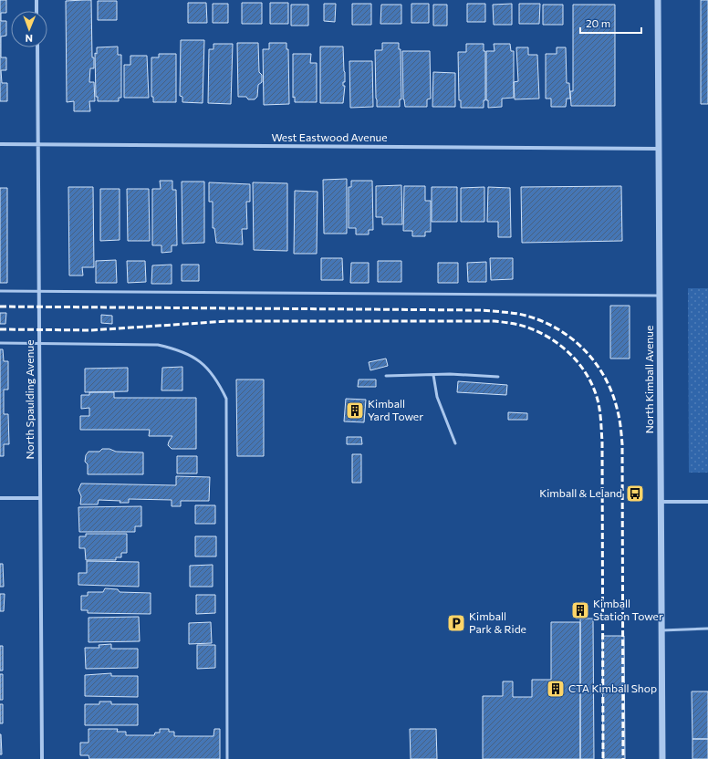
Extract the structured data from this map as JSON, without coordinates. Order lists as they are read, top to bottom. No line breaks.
{"streets":{"street":["West Eastwood Avenue","North Kimball Avenue","North Spaulding Avenue"]},"crossings":[["West Eastwood Avenue","North Kimball Avenue"],["West Eastwood Avenue","North Spaulding Avenue"]],"places":{"building":["Kimball Yard Tower","Kimball Station Tower","CTA Kimball Shop"],"bus stop":["Kimball & Leland"],"parking":["Kimball Park & Ride"]},"scale_bar":"20 m","north":"bottom"}
